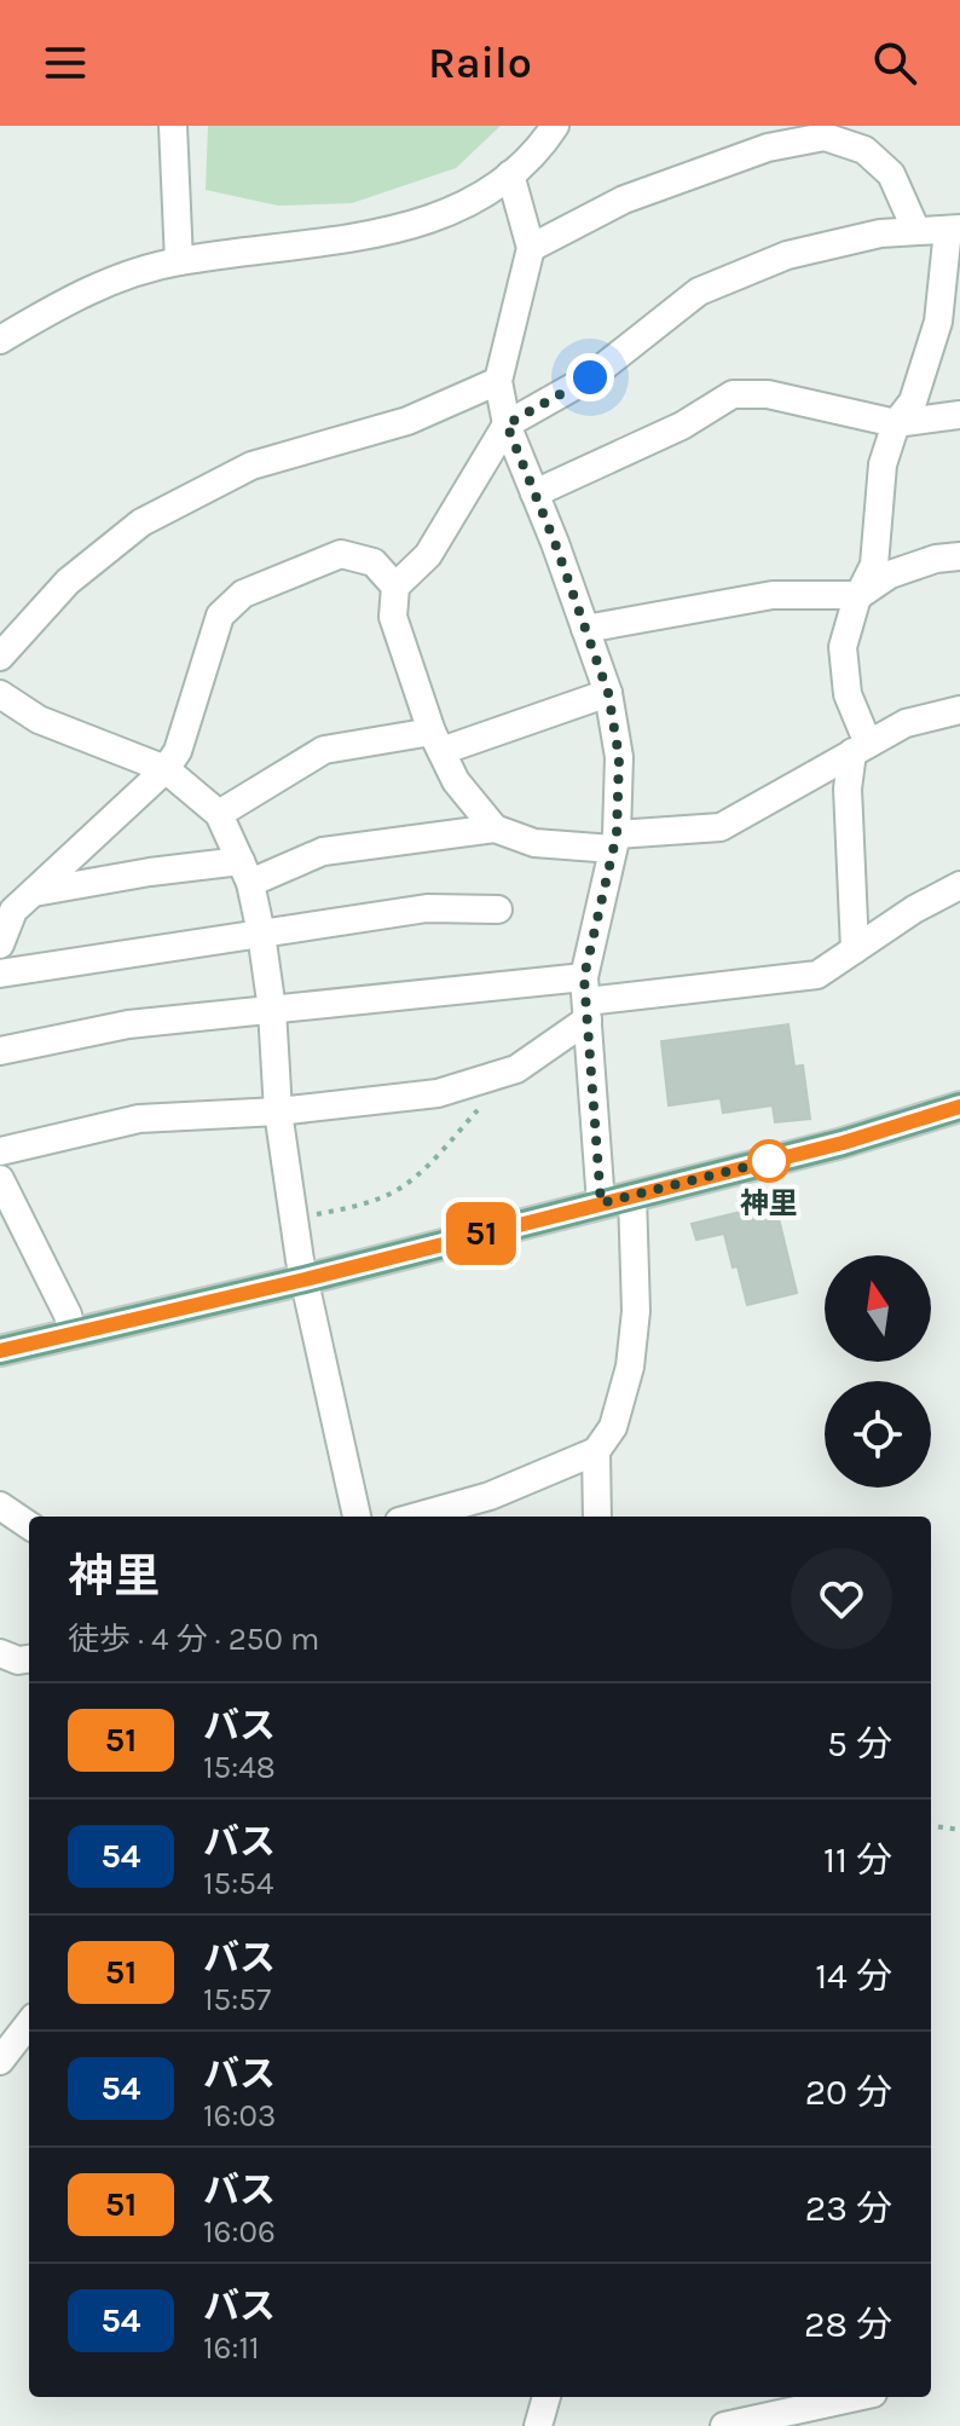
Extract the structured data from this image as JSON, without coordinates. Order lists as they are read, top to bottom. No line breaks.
{"places":["神里"],"lines":["bus line 51"],"north":"top","page":{"header":"Railo","on_map":"51","heading":["神里","徒歩 · 4 分 · 250 m"],"list":[{"mark":"51","name":"バス","note":"15:48","value":"5 分"},{"mark":"54","name":"バス","note":"15:54","value":"11 分"},{"mark":"51","name":"バス","note":"15:57","value":"14 分"},{"mark":"54","name":"バス","note":"16:03","value":"20 分"},{"mark":"51","name":"バス","note":"16:06","value":"23 分"},{"mark":"54","name":"バス","note":"16:11","value":"28 分"}]}}
